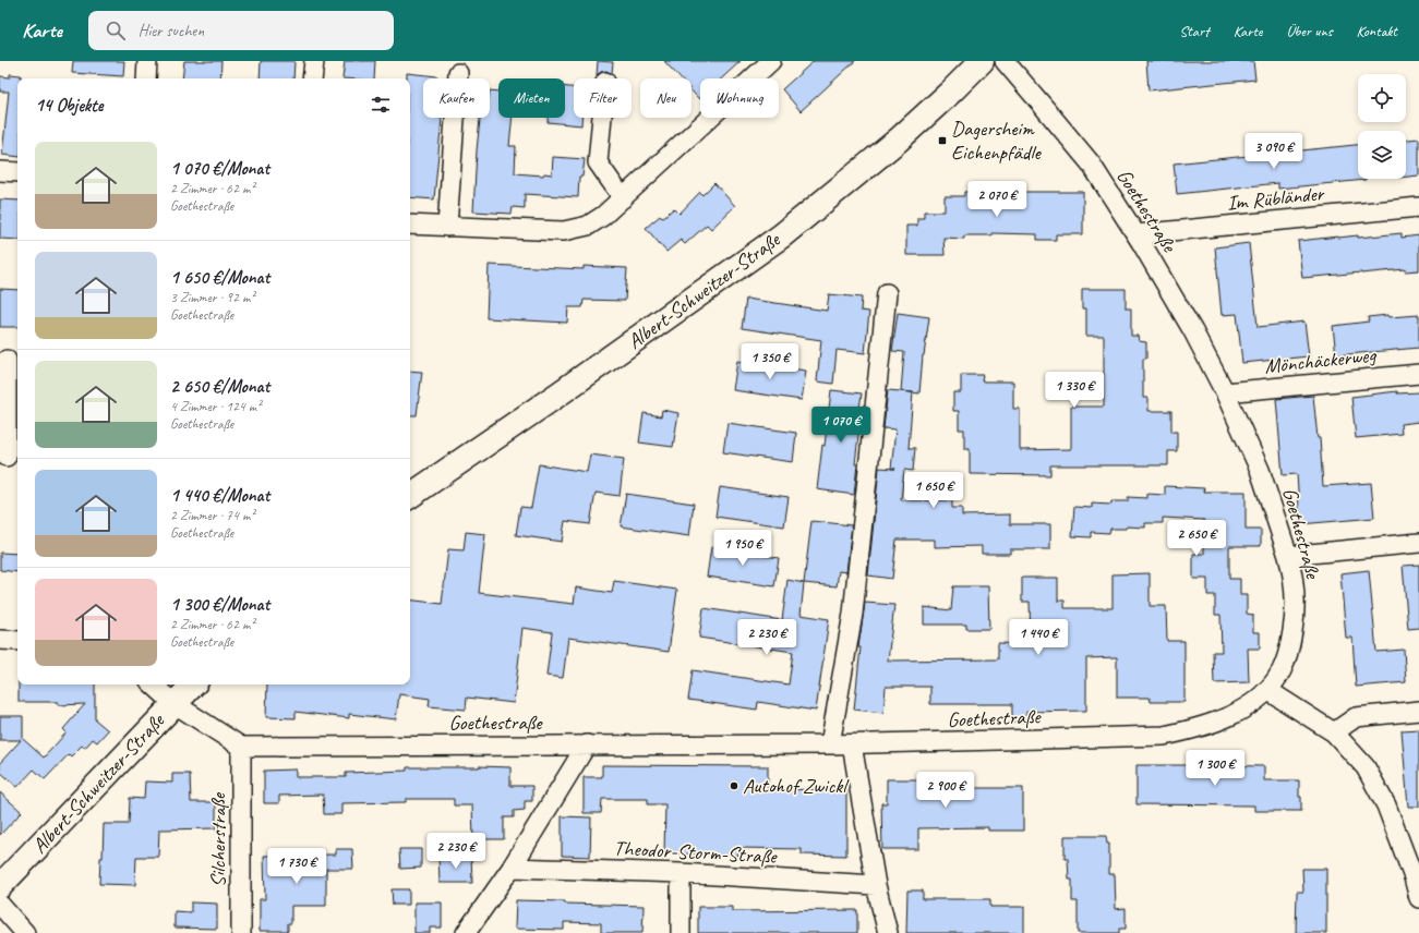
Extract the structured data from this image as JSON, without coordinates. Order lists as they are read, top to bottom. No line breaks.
{"streets":{"street":["Im Rübländer","Goethestraße","Albert-Schweitzer-Straße","Mönchäckerweg","Silcherstraße","Theodor-Storm-Straße"]},"crossings":[["Im Rübländer","Goethestraße"],["Goethestraße","Mönchäckerweg"],["Goethestraße","Silcherstraße"]],"places":{"transit":["Dagersheim Eichenpfädle"],"other":["Autohof Zwickl"]},"page":{"header":"Karte","search":"Hier suchen","nav":["Start","Karte","Über uns","Kontakt"],"chip":["Kaufen","Mieten","Filter","Neu","Wohnung"],"heading":"14 Objekte","list":[{"name":"1 070 €/Monat","note":"2 Zimmer · 62 m² · Goethestraße"},{"name":"1 650 €/Monat","note":"3 Zimmer · 92 m² · Goethestraße"},{"name":"2 650 €/Monat","note":"4 Zimmer · 124 m² · Goethestraße"},{"name":"1 440 €/Monat","note":"2 Zimmer · 74 m² · Goethestraße"},{"name":"1 300 €/Monat","note":"2 Zimmer · 62 m² · Goethestraße"}],"price":["3 090 €","2 070 €","1 350 €","1 330 €","1 070 €","1 650 €","2 650 €","1 950 €","2 230 €","1 440 €","1 300 €","2 900 €","2 230 €","1 730 €"]}}
